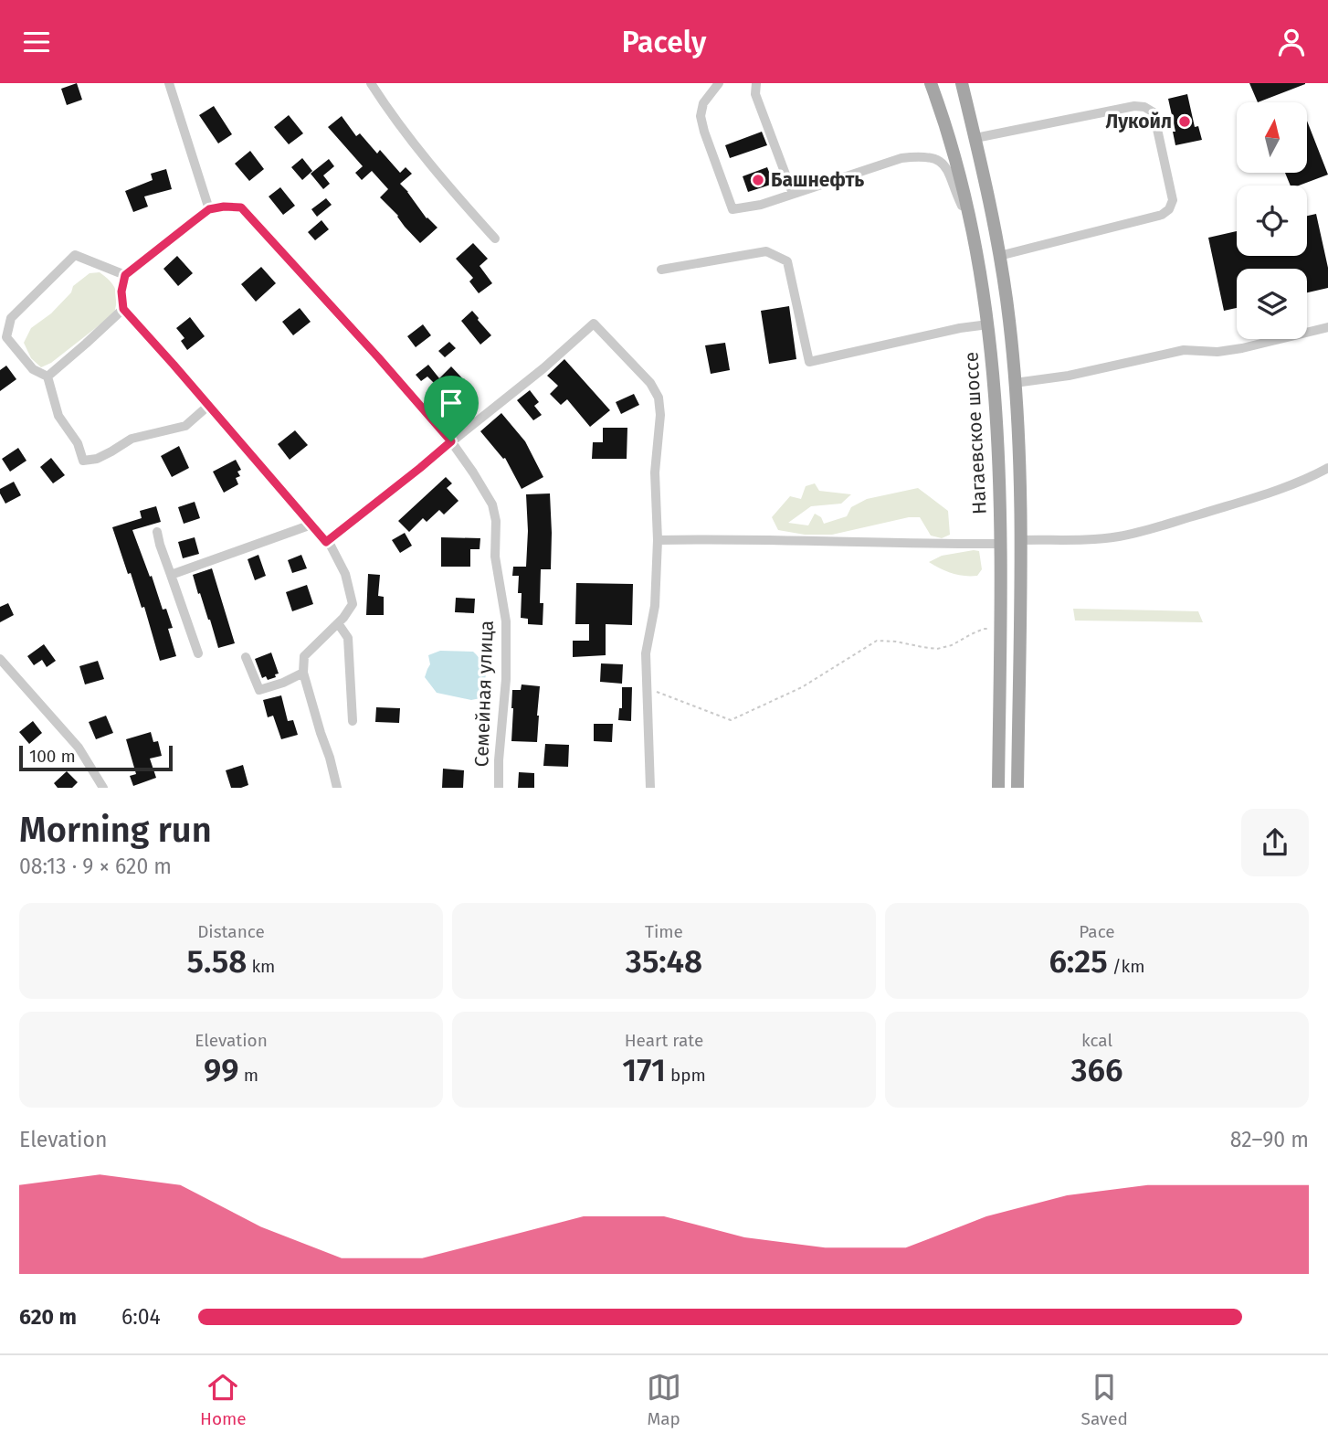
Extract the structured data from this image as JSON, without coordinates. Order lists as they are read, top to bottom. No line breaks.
{"streets":{"main road":["Нагаевское шоссе"],"street":["Семейная улица"]},"places":["Лукойл","Башнефть"],"scale_bar":"100 m","north":"top","page":{"header":"Pacely","scale":"100 m","heading":["Morning run","08:13 · 9 × 620 m"],"stats":[["Distance","5.58 km"],["Time","35:48"],["Pace","6:25 /km"],["Elevation","99 m"],["Heart rate","171 bpm"],["kcal","366"]],"chart":["Elevation","82–90 m"],"list":[{"name":"620 m","note":"6:04"}],"tabs":["Home","Map","Saved"]}}
